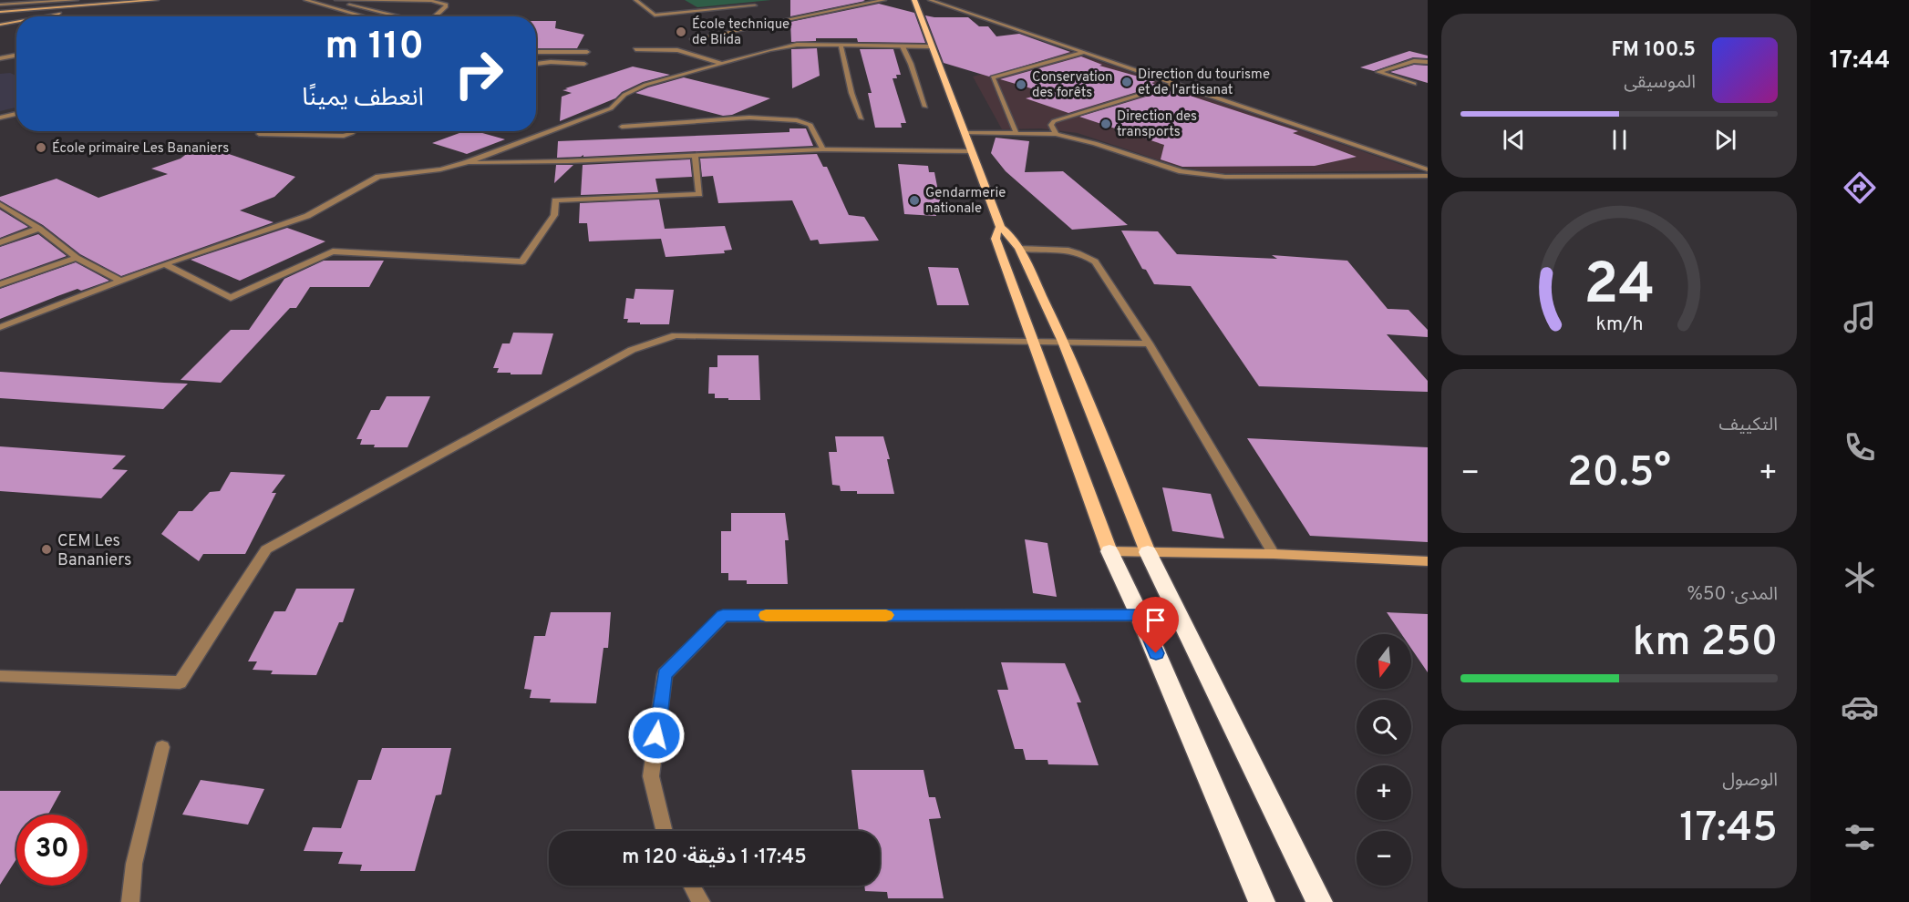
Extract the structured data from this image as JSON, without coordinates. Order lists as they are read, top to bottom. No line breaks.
{"places":["École technique de Blida","Direction du tourisme et de l'artisanat","Conservation des forêts","Direction des transports","École primaire Les Bananiers","Gendarmerie nationale","CEM Les Bananiers"],"north":"bottom","page":{"tabs":"17:44","turn":["110 m","انعطف يمينًا"],"song":["100.5 FM","الموسيقى"],"tile":["التكييف",["المدى · 50%","250 km"],["الوصول","17:45"]],"heat":["−","20.5°","+"],"map_buttons":["+","−"],"limit":"30","trip":"17:45 · 1 دقيقة · 120 m","gauge":["24","km/h"]}}
